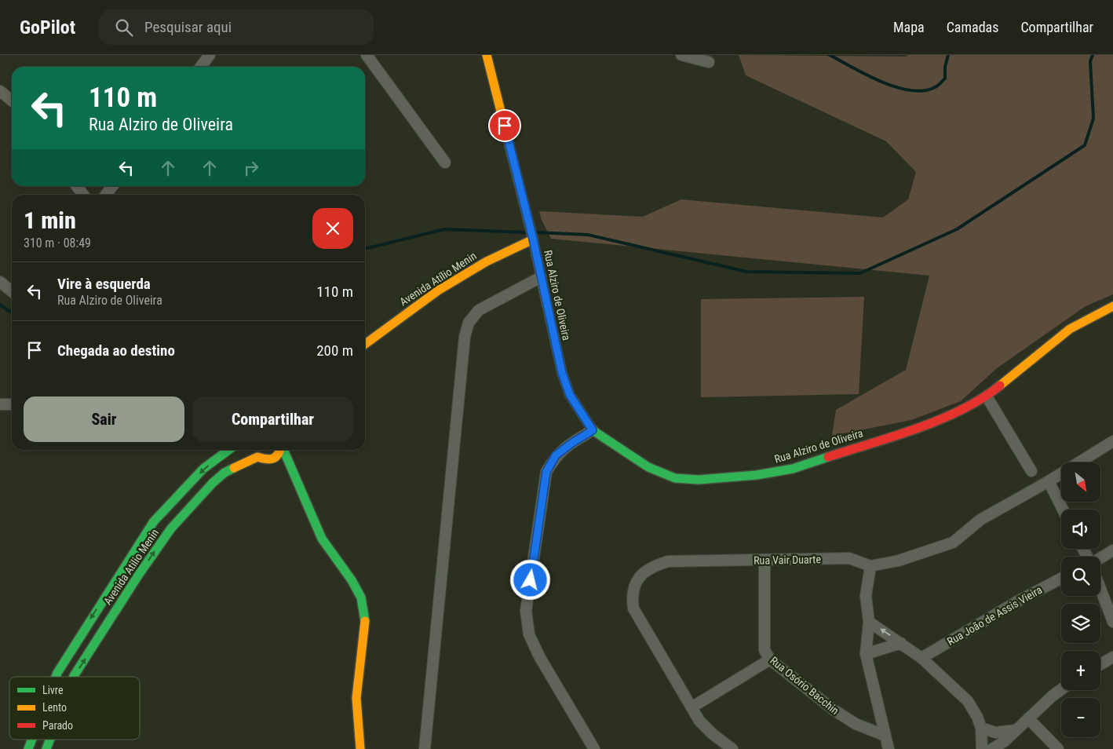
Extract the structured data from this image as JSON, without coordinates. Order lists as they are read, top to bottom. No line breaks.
{"streets":{"street":["Avenida Atílio Menin","Rua Alziro de Oliveira","Rua Vair Duarte","Avenida Atilio Menin","Rua João de Assis Vieira","Rua Osório Bacchin"]},"crossings":[["Avenida Atílio Menin","Rua Alziro de Oliveira"],["Rua Vair Duarte","Rua Osório Bacchin"]],"legend":["Livre","Lento","Parado"],"north":"bottom right","page":{"header":"GoPilot","search":"Pesquisar aqui","nav":["Mapa","Camadas","Compartilhar"],"turn":["110 m","Rua Alziro de Oliveira"],"heading":["1 min","310 m · 08:49"],"list":[{"name":"Vire à esquerda","note":"Rua Alziro de Oliveira","value":"110 m"},{"name":"Chegada ao destino","value":"200 m"}],"buttons":["Sair","Compartilhar"],"map_buttons":["+","−"]}}
